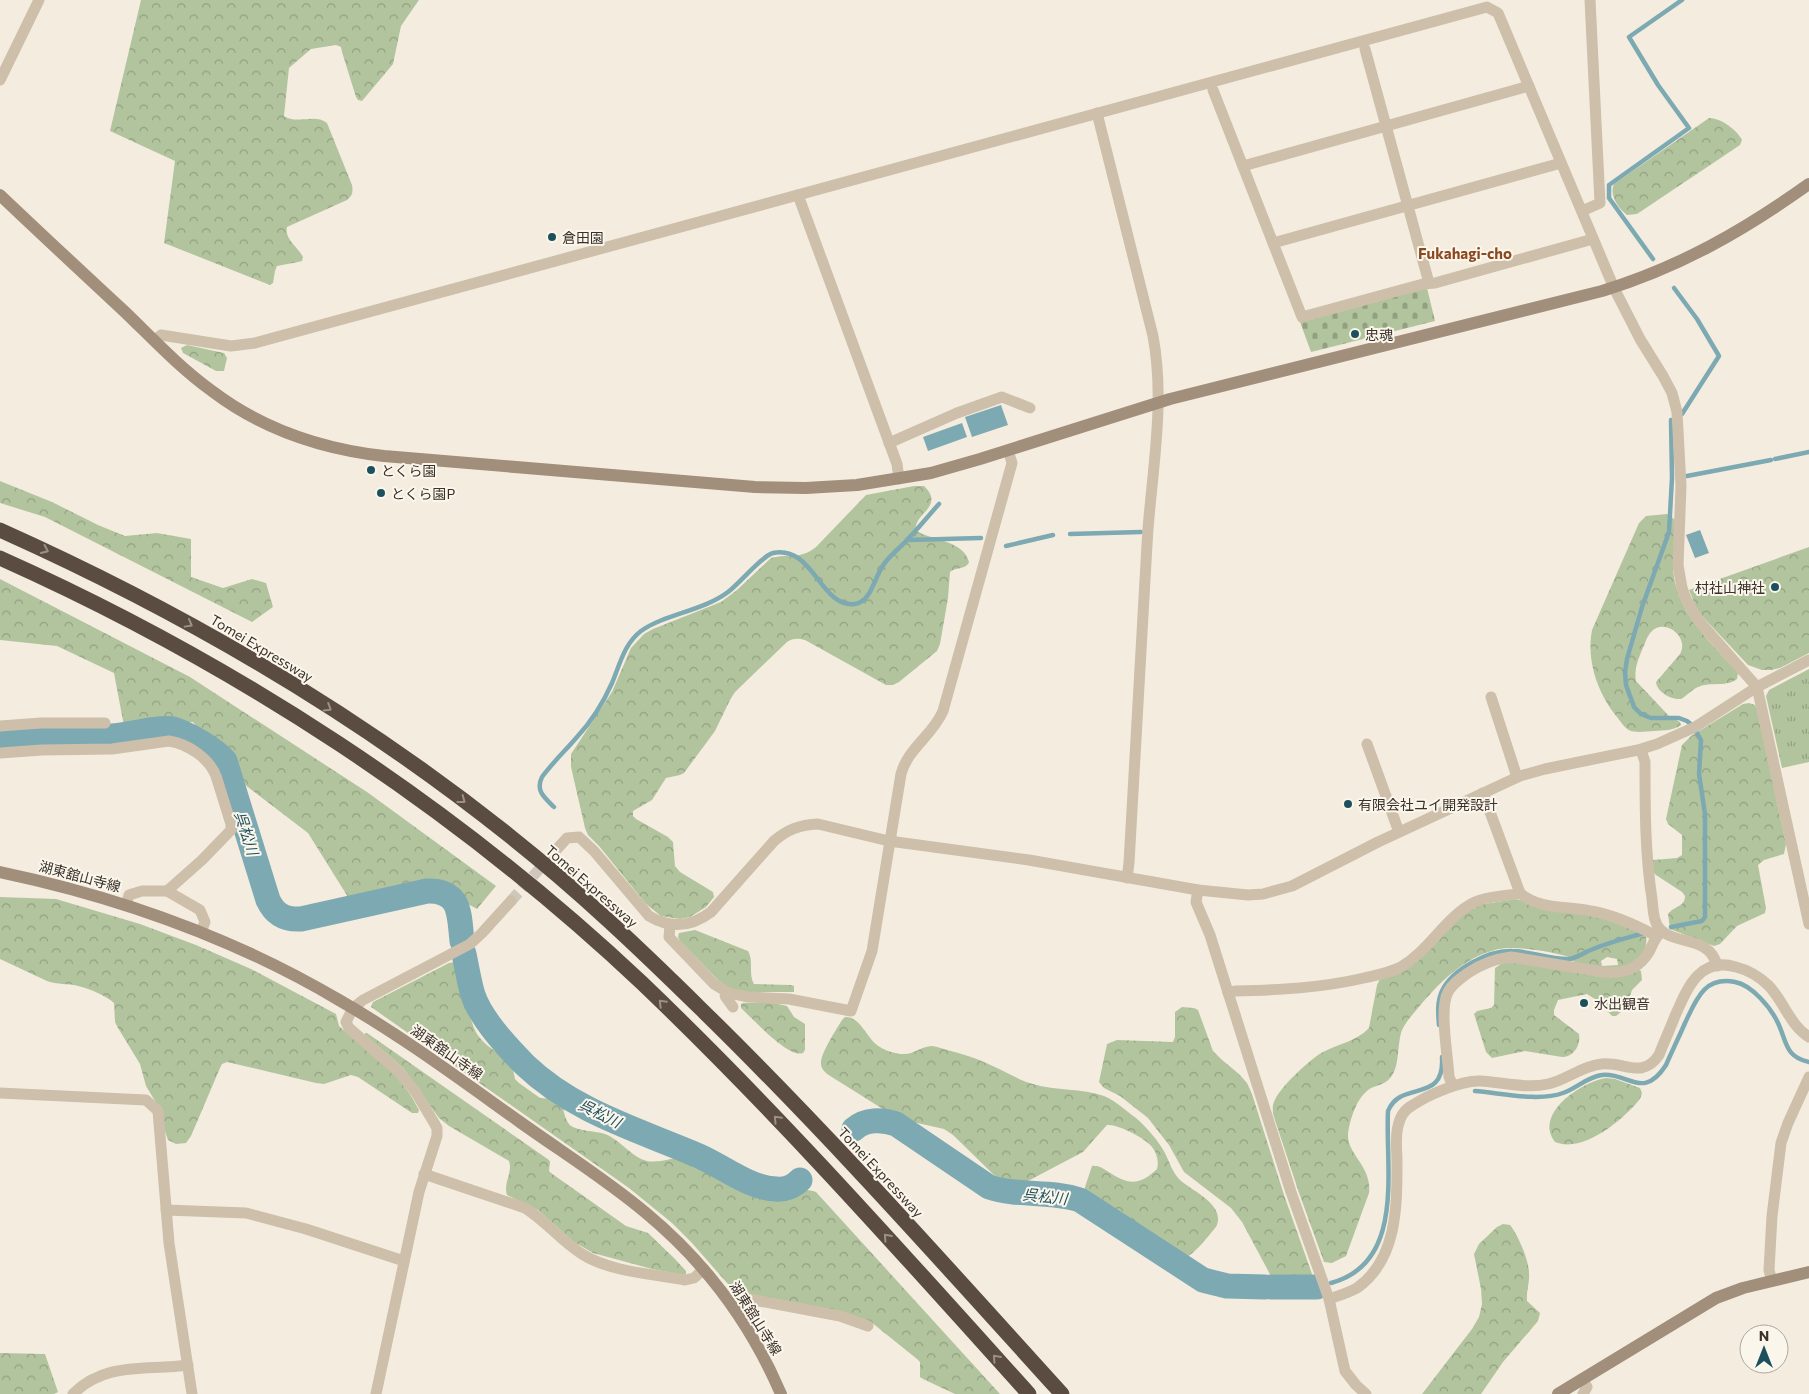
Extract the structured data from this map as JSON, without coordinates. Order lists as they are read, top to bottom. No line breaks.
{"streets":{"highway":["Tomei Expressway"],"street":["湖東舘山寺線"]},"districts":["Fukahagi-cho"],"water":["呉松川"],"places":["倉田園","忠魂","とくら園","とくら園P","村社山神社","有限会社ユイ開発設計","水出観音"],"north":"top"}
